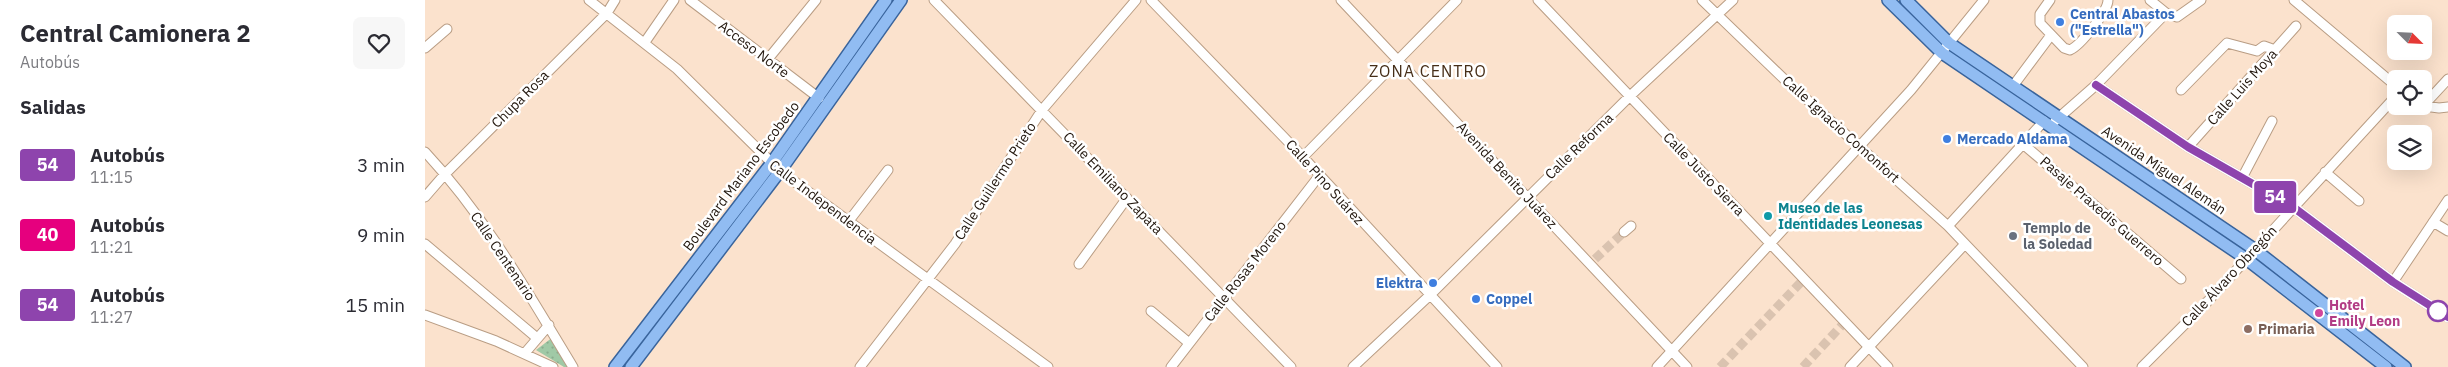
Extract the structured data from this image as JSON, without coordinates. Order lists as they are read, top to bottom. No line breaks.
{"streets":{"main road":["Avenida Miguel Alemán","Boulevard Mariano Escobedo"],"street":["Acceso Norte","Calle Luis Moya","Chupa Rosa","Calle Ignacio Comonfort","Calle Reforma","Calle Justo Sierra","Avenida Benito Juárez","Calle Guillermo Prieto","Calle Pino Suárez","Calle Emiliano Zapata","Calle Independencia","Pasaje Praxedis Guerrero","Calle Centenario","Calle Rosas Moreno","Calle Álvaro Obregón"]},"crossings":[["Acceso Norte","Boulevard Mariano Escobedo"],["Chupa Rosa","Calle Independencia"],["Chupa Rosa","Calle Centenario"],["Calle Ignacio Comonfort","Calle Reforma"],["Calle Reforma","Calle Justo Sierra"],["Calle Reforma","Avenida Benito Juárez"],["Calle Reforma","Calle Pino Suárez"],["Avenida Miguel Alemán","Calle Álvaro Obregón"],["Boulevard Mariano Escobedo","Calle Independencia"],["Calle Guillermo Prieto","Calle Emiliano Zapata"],["Calle Guillermo Prieto","Calle Independencia"],["Calle Pino Suárez","Calle Rosas Moreno"],["Calle Emiliano Zapata","Calle Rosas Moreno"]],"districts":["ZONA CENTRO"],"places":["Central Abastos (\"Estrella\")","Mercado Aldama","Museo de las Identidades Leonesas","Templo de la Soledad","Elektra","Coppel","Hotel Emily Leon","Primaria"],"lines":["bus line 54"],"north":"bottom right","page":{"heading":[["Central Camionera 2","Autobús"],"Salidas"],"on_map":"54","list":[{"mark":"54","name":"Autobús","note":"11:15","value":"3 min"},{"mark":"40","name":"Autobús","note":"11:21","value":"9 min"},{"mark":"54","name":"Autobús","note":"11:27","value":"15 min"}]}}
